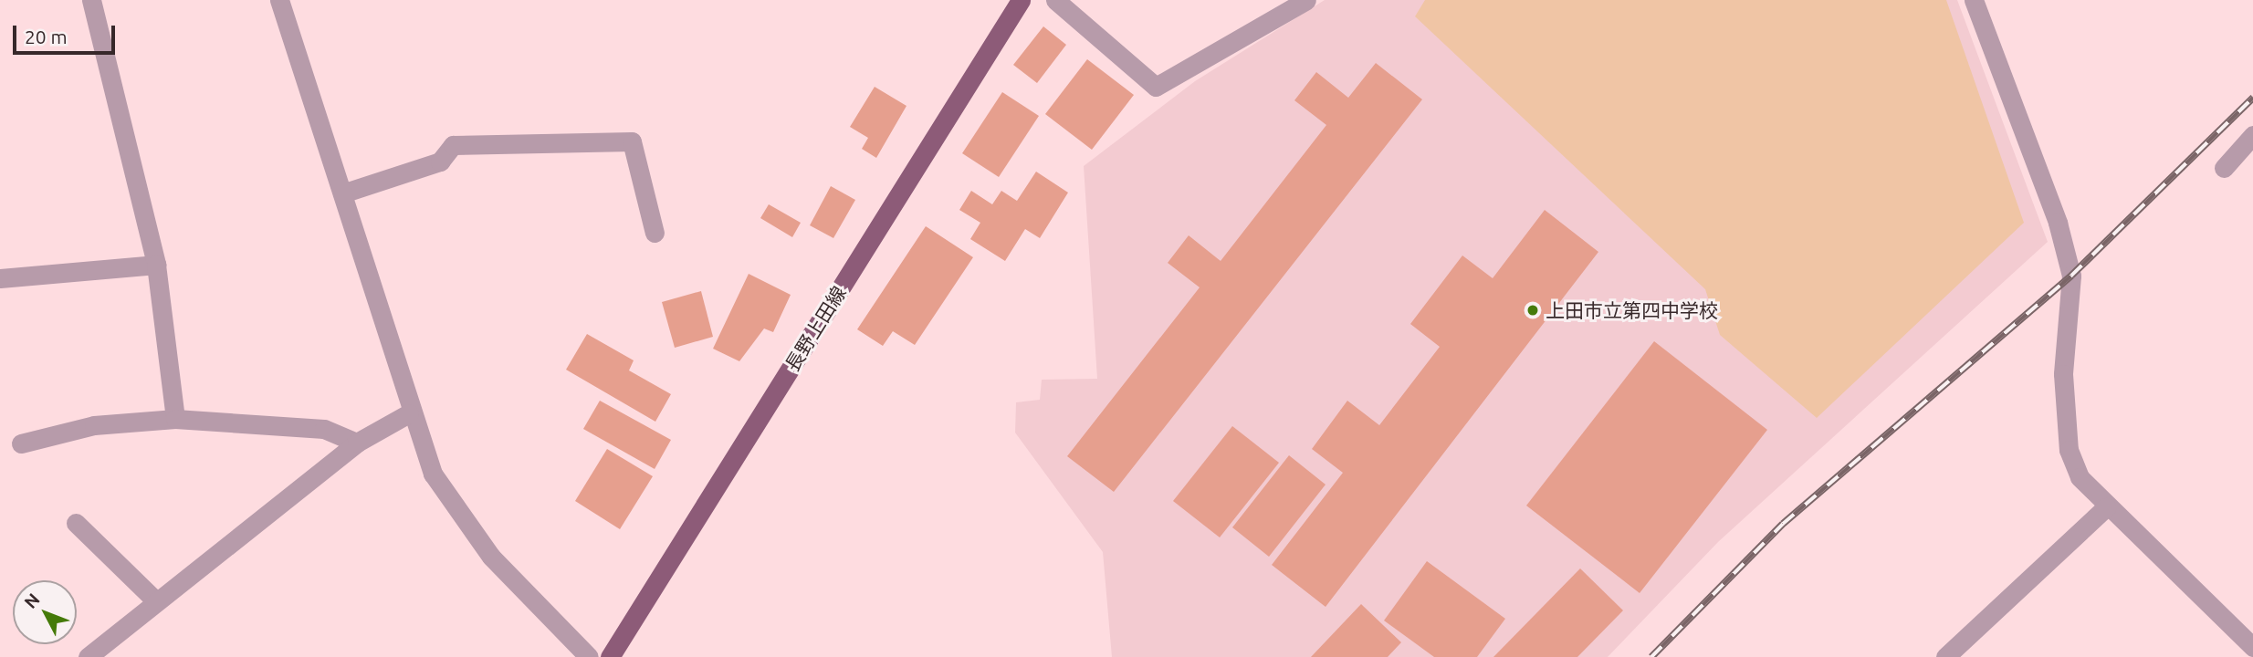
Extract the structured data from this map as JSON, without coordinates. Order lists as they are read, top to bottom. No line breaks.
{"streets":{"main road":["長野上田線"]},"places":["上田市立第四中学校"],"scale_bar":"20 m","north":"top left"}
